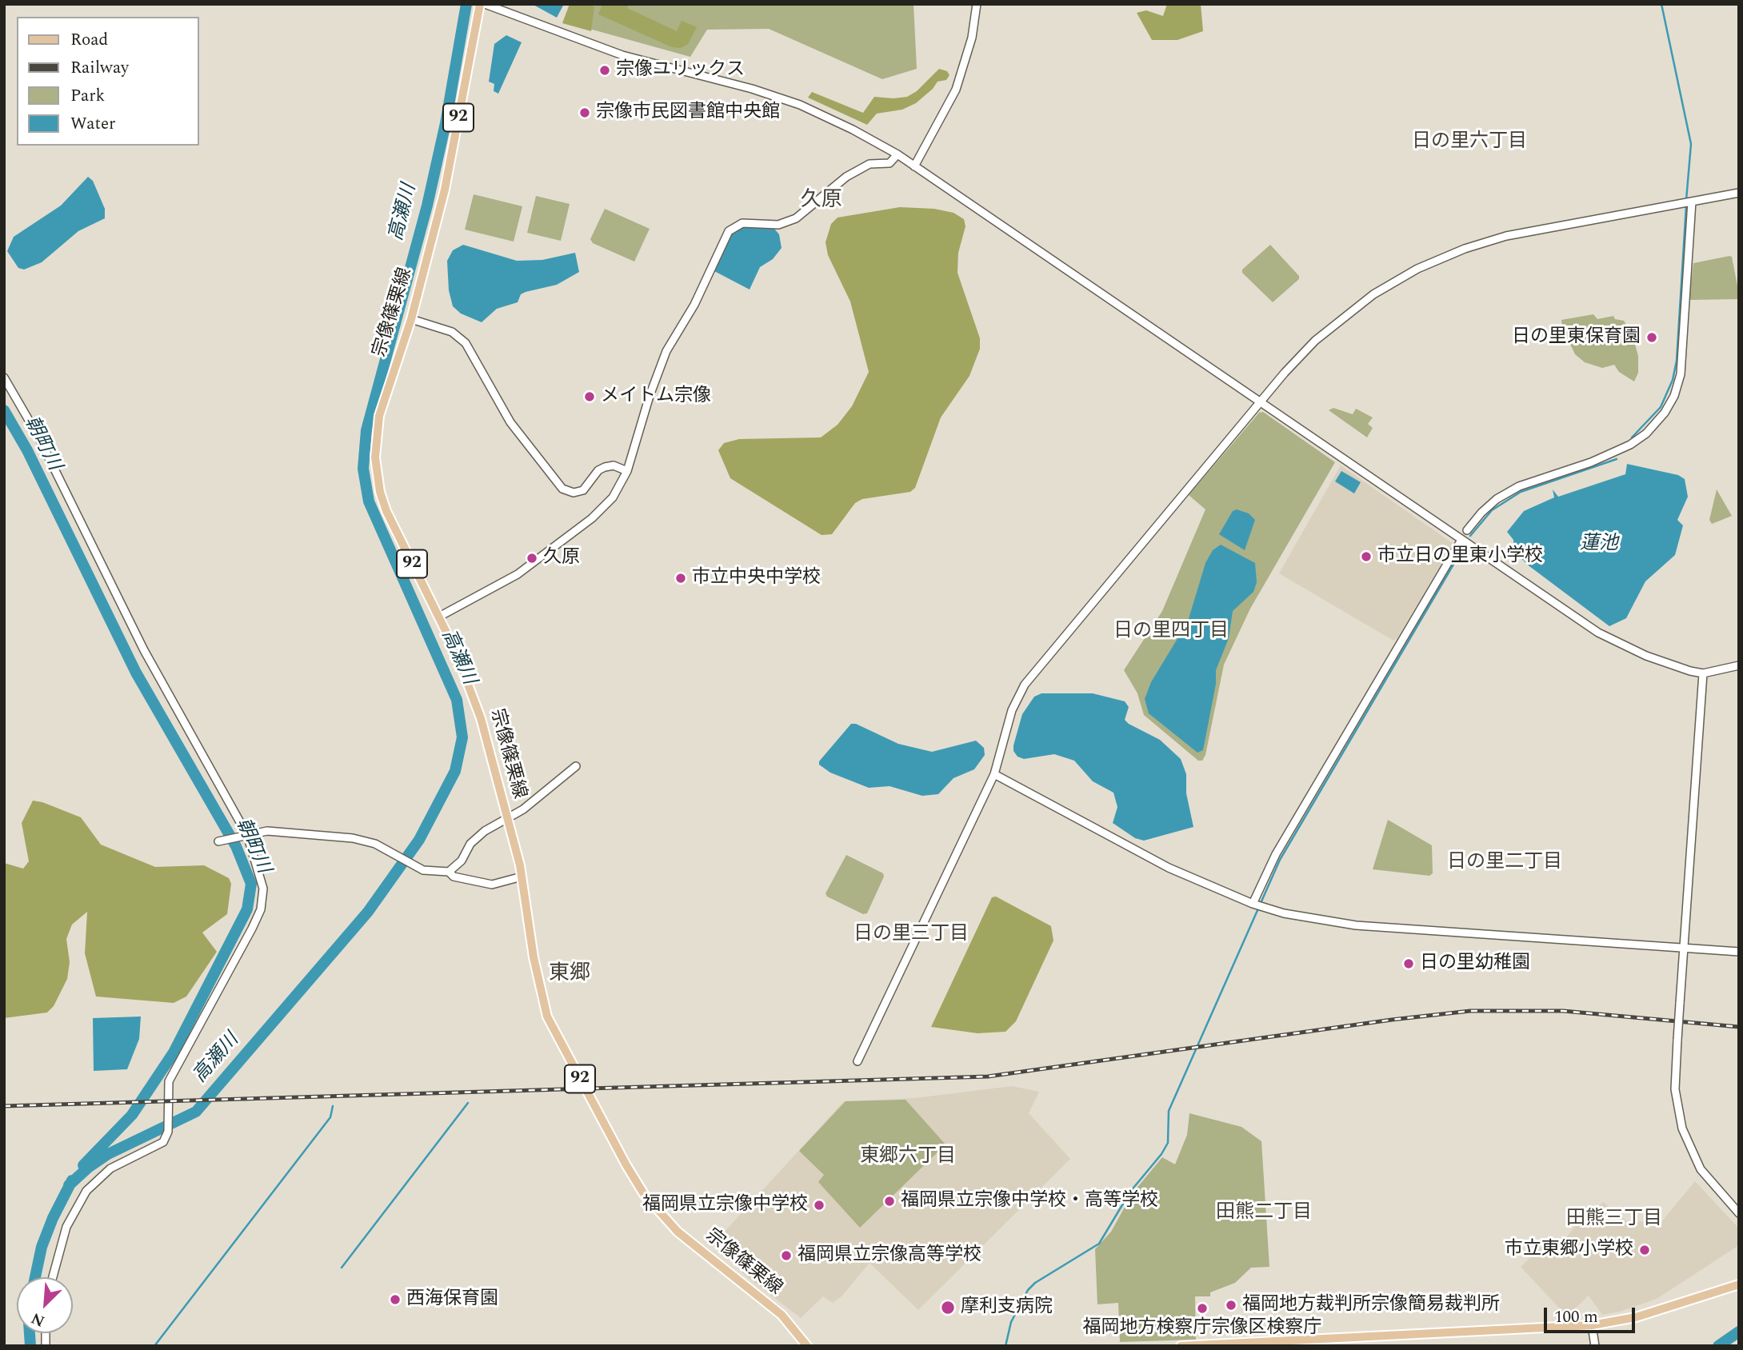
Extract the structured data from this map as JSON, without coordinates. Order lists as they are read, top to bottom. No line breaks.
{"streets":{"main road":["92","宗像篠栗線"]},"districts":["日の里六丁目","久原","日の里四丁目","日の里二丁目","日の里三丁目","東郷","東郷六丁目","田熊二丁目","田熊三丁目"],"water":["高瀬川","朝町川","蓮池"],"places":["宗像ユリックス","宗像市民図書館中央館","日の里東保育園","メイトム宗像","市立日の里東小学校","久原","市立中央中学校","日の里幼稚園","福岡県立宗像中学校・高等学校","福岡県立宗像中学校","市立東郷小学校","福岡県立宗像高等学校","西海保育園","福岡地方裁判所宗像簡易裁判所","摩利支病院","福岡地方検察庁宗像区検察庁"],"legend":["Road","Railway","Park","Water"],"scale_bar":"100 m","north":"bottom left"}
